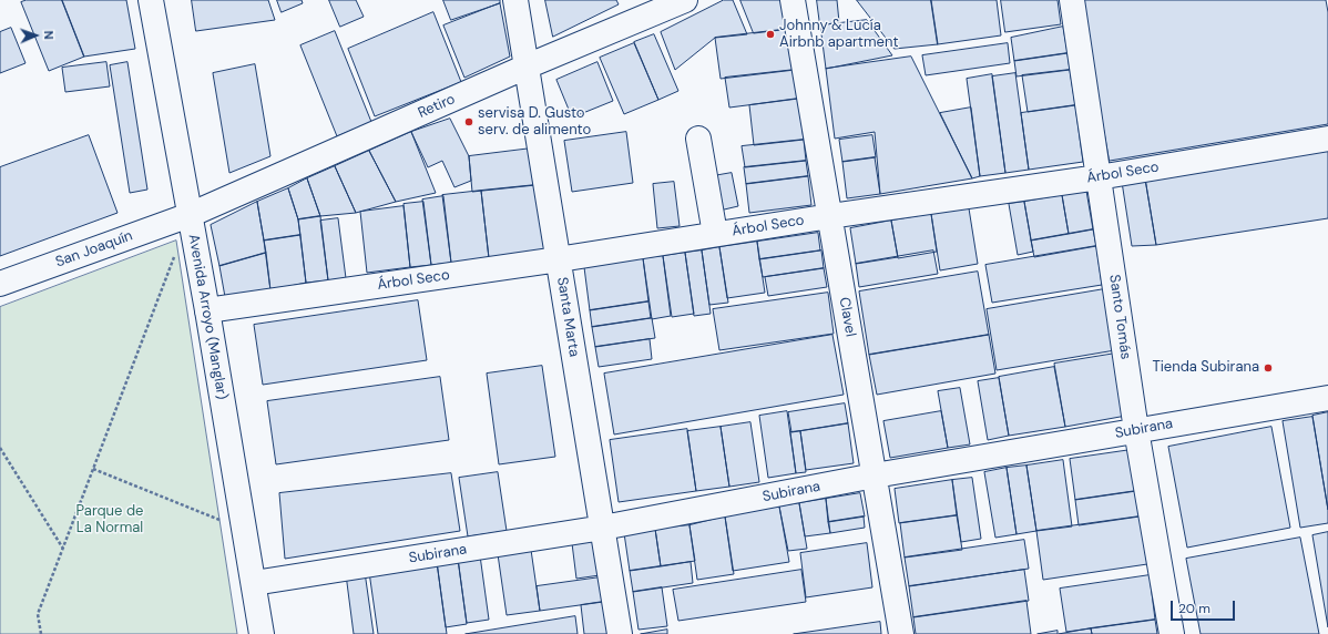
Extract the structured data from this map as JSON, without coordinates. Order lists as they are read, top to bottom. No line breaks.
{"streets":{"street":["Retiro","Árbol Seco","San Joaquín","Avenida Arroyo (Manglar)","Santa Marta","Clavel","Santo Tomás","Subirana"]},"crossings":[["Retiro","San Joaquín"],["Retiro","Avenida Arroyo (Manglar)"],["Retiro","Santa Marta"],["Árbol Seco","Avenida Arroyo (Manglar)"],["Árbol Seco","Santa Marta"],["Árbol Seco","Clavel"],["Árbol Seco","Santo Tomás"],["San Joaquín","Avenida Arroyo (Manglar)"],["Avenida Arroyo (Manglar)","Subirana"],["Santa Marta","Subirana"],["Clavel","Subirana"],["Santo Tomás","Subirana"]],"parks":["Parque de La Normal"],"places":["Johnny & Lucía Airbnb apartment","servisa D. Gusto serv. de alimento","Tienda Subirana"],"scale_bar":"20 m","north":"right"}
